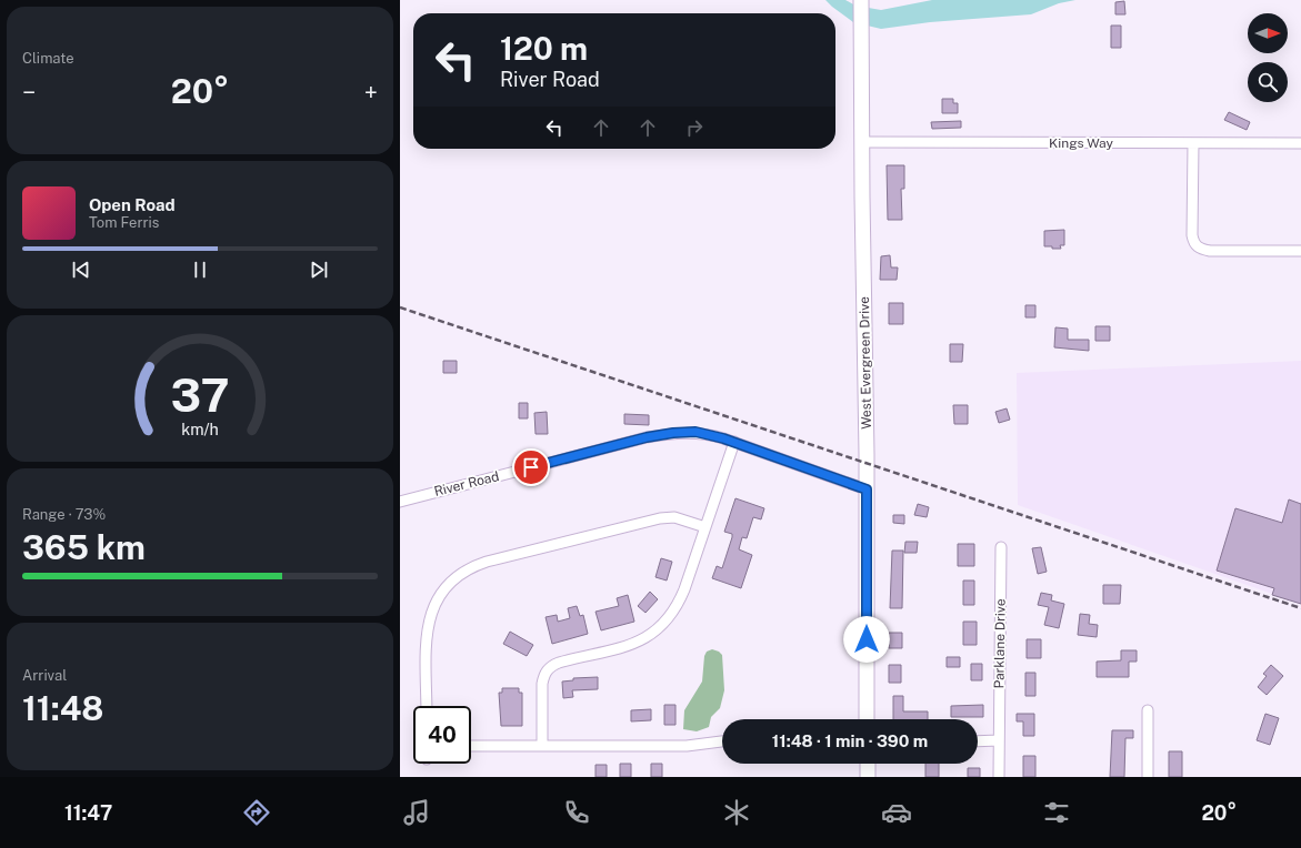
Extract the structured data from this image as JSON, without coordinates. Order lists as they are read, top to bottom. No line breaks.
{"streets":{"street":["Kings Way","West Evergreen Drive","River Road","Parklane Drive"]},"crossings":[["Kings Way","West Evergreen Drive"],["West Evergreen Drive","River Road"]],"north":"right","page":{"tile":["Climate",["Range · 73%","365 km"],["Arrival","11:48"]],"turn":["120 m","River Road"],"heat":["−","20°","+"],"song":["Open Road","Tom Ferris"],"limit":"40","trip":"11:48 · 1 min · 390 m","tabs":["11:47","20°"],"gauge":["37","km/h"]}}
